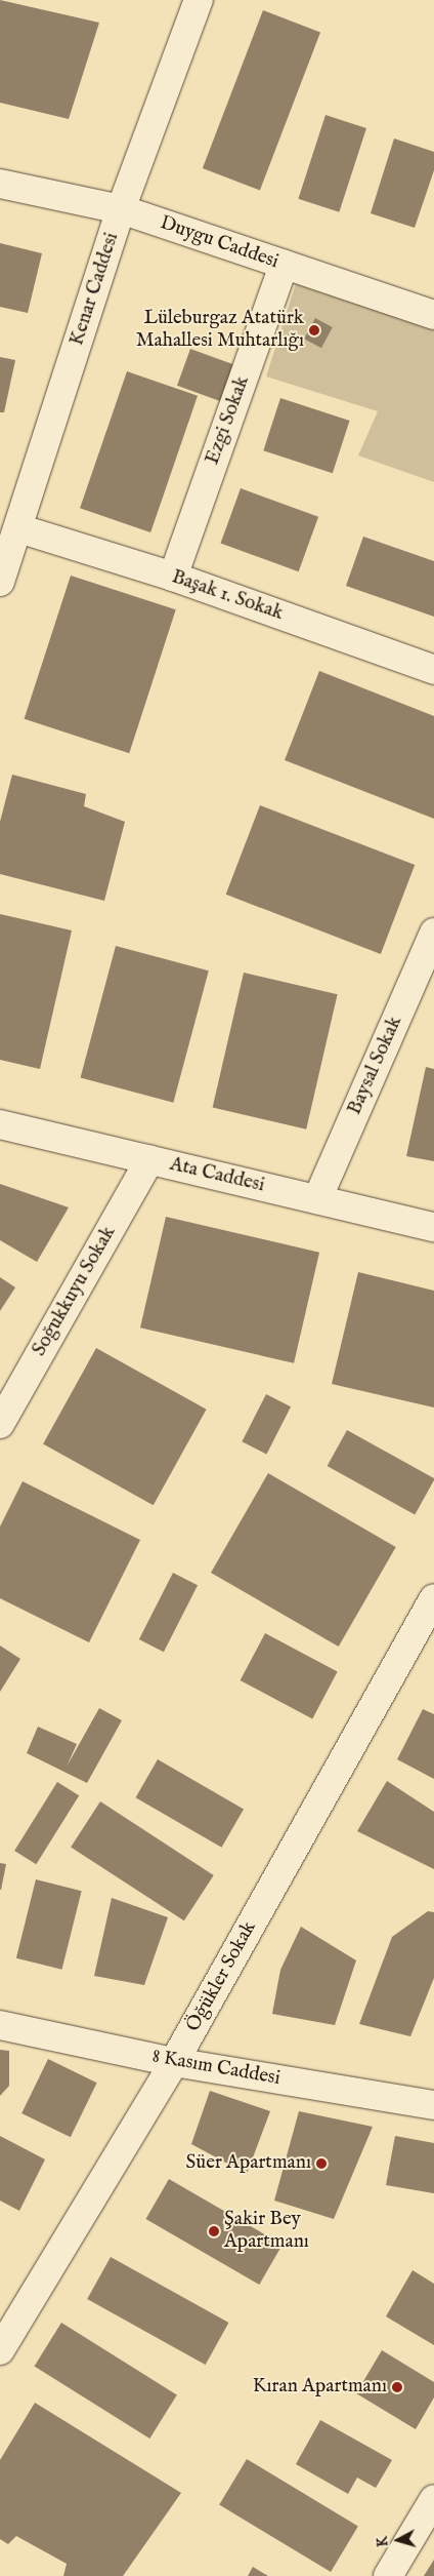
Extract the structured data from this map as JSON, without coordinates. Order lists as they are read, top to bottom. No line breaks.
{"streets":{"street":["Duygu Caddesi","Kenar Caddesi","Ezgi Sokak","Başak 1. Sokak","Baysal Sokak","Ata Caddesi","Soğukkuyu Sokak","Öğükler Sokak","8 Kasım Caddesi"]},"crossings":[["Duygu Caddesi","Kenar Caddesi"],["Duygu Caddesi","Ezgi Sokak"],["Kenar Caddesi","Başak 1. Sokak"],["Ezgi Sokak","Başak 1. Sokak"],["Baysal Sokak","Ata Caddesi"],["Ata Caddesi","Soğukkuyu Sokak"],["Öğükler Sokak","8 Kasım Caddesi"]],"places":["Lüleburgaz Atatürk Mahallesi Muhtarlığı","Süer Apartmanı","Şakir Bey Apartmanı","Kıran Apartmanı"],"north":"left"}
